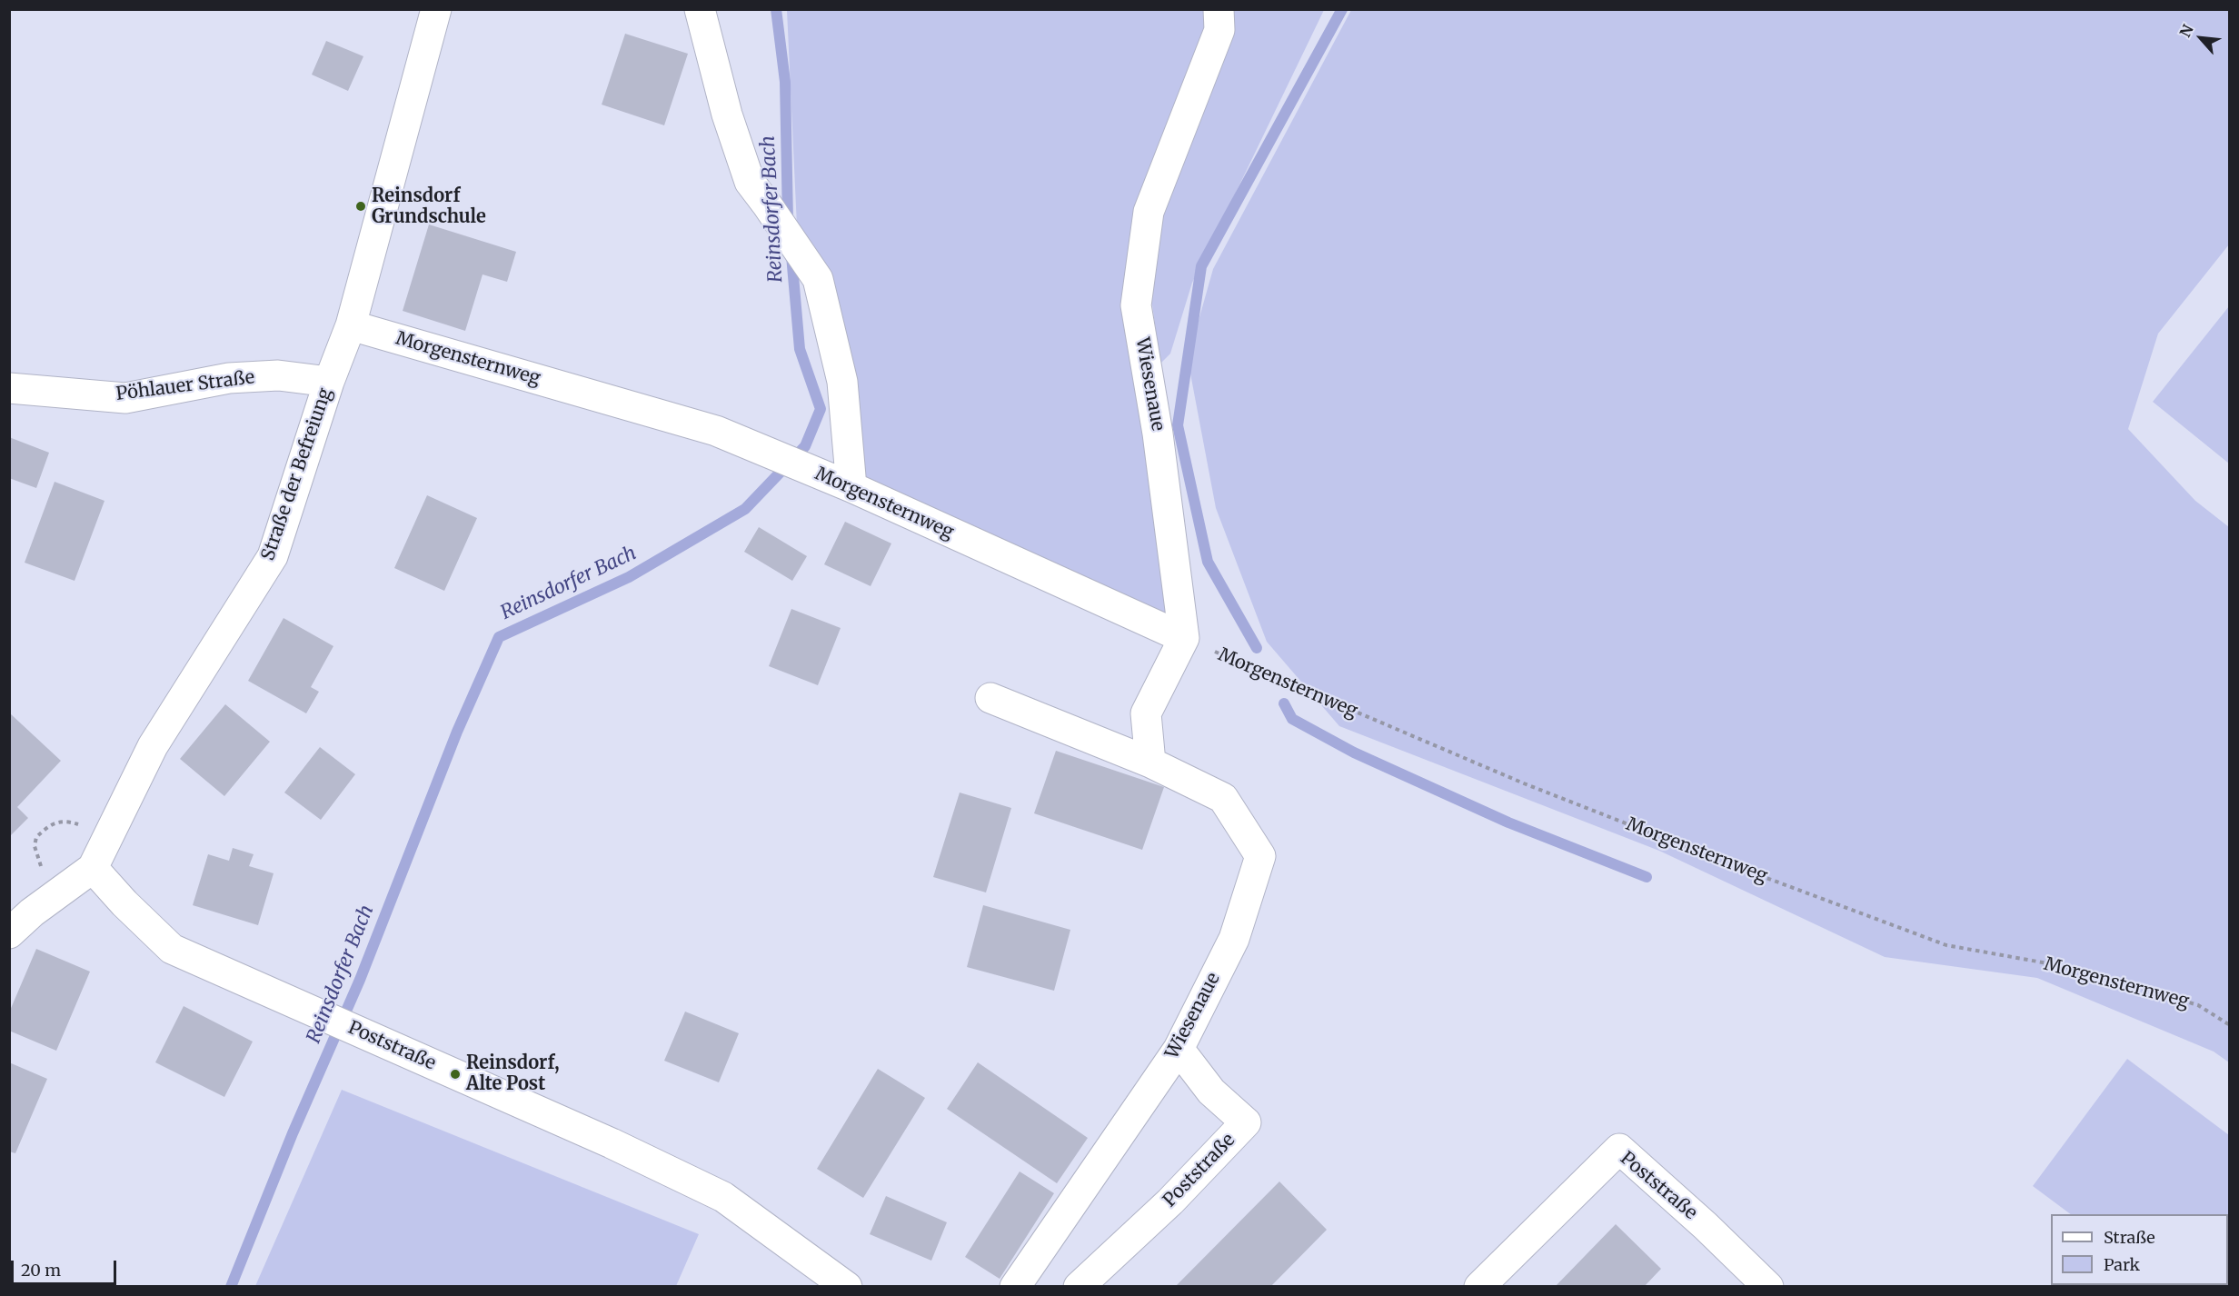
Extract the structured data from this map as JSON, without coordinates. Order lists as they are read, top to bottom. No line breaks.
{"streets":{"street":["Morgensternweg","Wiesenaue","Pöhlauer Straße","Straße der Befreiung","Poststraße"]},"crossings":[["Morgensternweg","Wiesenaue"],["Morgensternweg","Straße der Befreiung"],["Wiesenaue","Poststraße"],["Pöhlauer Straße","Straße der Befreiung"],["Straße der Befreiung","Poststraße"]],"water":["Reinsdorfer Bach"],"places":["Reinsdorf Grundschule","Reinsdorf, Alte Post"],"legend":["Straße","Park"],"scale_bar":"20 m","north":"top left"}
